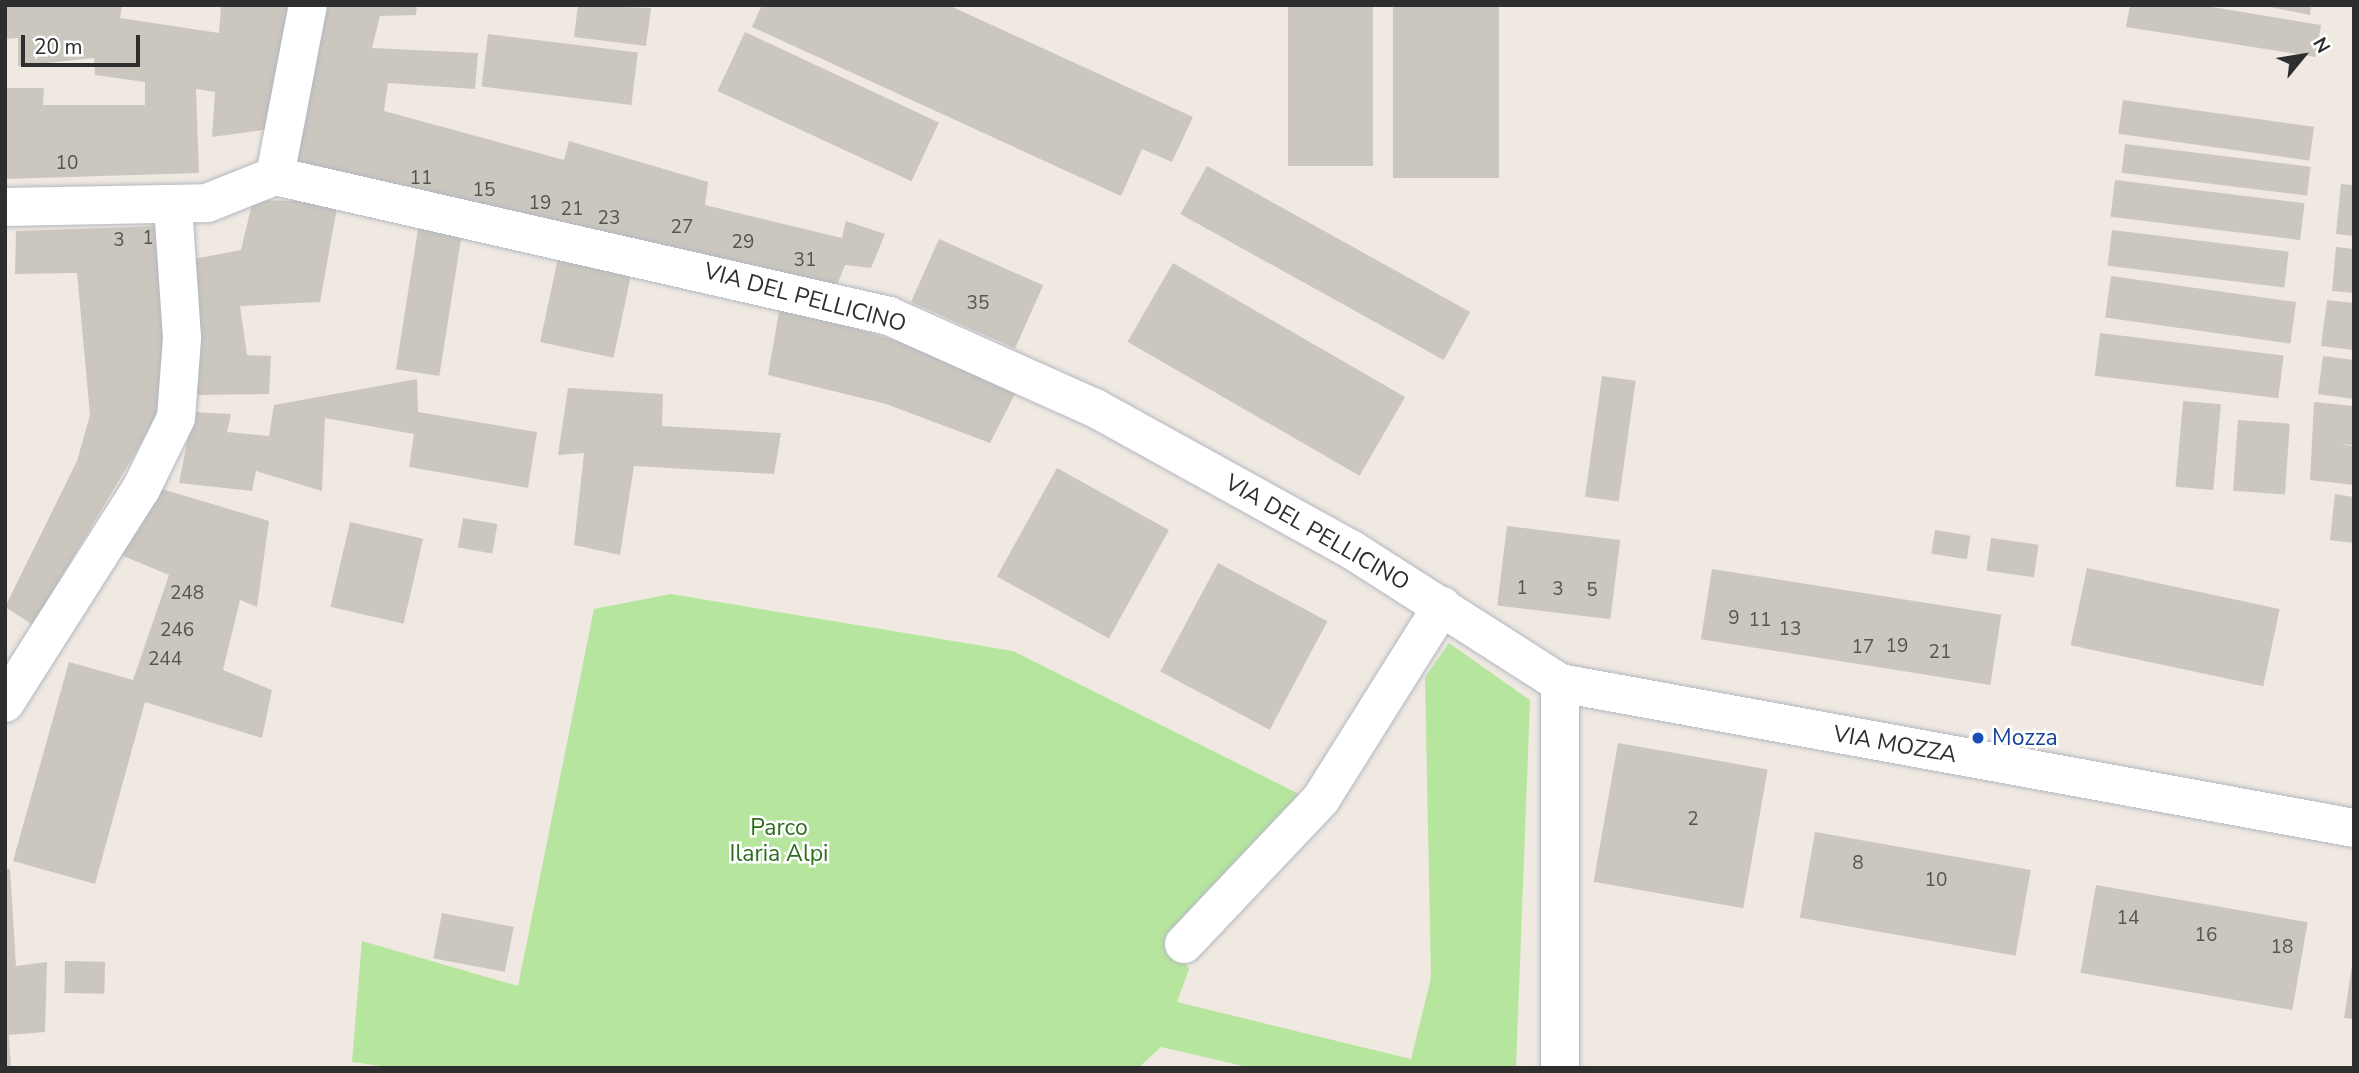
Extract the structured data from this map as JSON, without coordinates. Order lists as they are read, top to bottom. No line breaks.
{"streets":{"street":["VIA DEL PELLICINO","VIA MOZZA"]},"crossings":[["VIA DEL PELLICINO","VIA MOZZA"]],"parks":["Parco Ilaria Alpi"],"places":["Mozza"],"house_numbers":["10","11","15","19","21","23","27","1","3","29","31","35","1","3","5","248","9","11","13","246","19","17","21","244","2","8","10","14","16","18"],"scale_bar":"20 m","north":"top right"}
